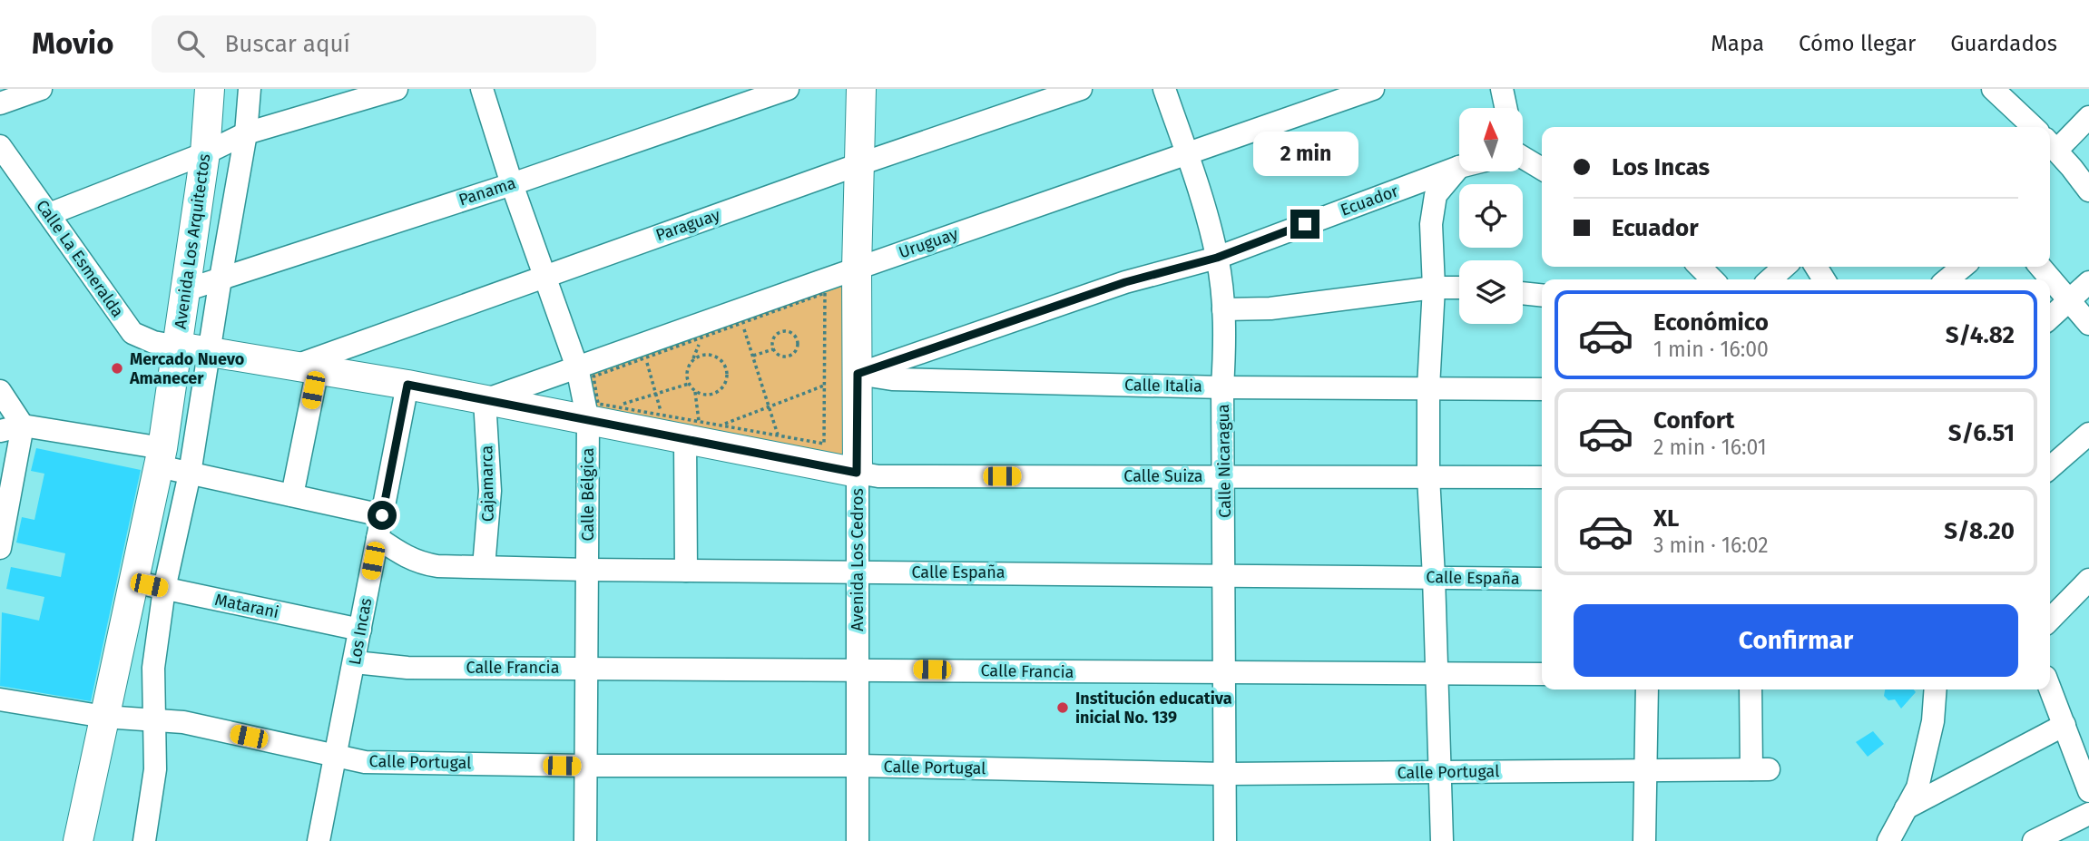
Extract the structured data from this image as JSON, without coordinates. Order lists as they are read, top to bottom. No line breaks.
{"streets":{"main road":["Avenida Los Arquitectos","Avenida Los Cedros"],"street":["Panama","Ecuador","Paraguay","Uruguay","Calle La Esmeralda","Calle Italia","Calle Nicaragua","Calle Suiza","Cajamarca","Calle Bélgica","Calle España","Matarani","Los Incas","Calle Francia","Calle Portugal"]},"crossings":[["Panama","Avenida Los Arquitectos"],["Panama","Calle Bélgica"],["Ecuador","Calle Italia"],["Ecuador","Calle Nicaragua"],["Ecuador","Avenida Los Cedros"],["Paraguay","Calle Bélgica"],["Paraguay","Avenida Los Cedros"],["Avenida Los Arquitectos","Calle La Esmeralda"],["Avenida Los Arquitectos","Matarani"],["Avenida Los Arquitectos","Calle Portugal"],["Uruguay","Calle Nicaragua"],["Uruguay","Cajamarca"],["Uruguay","Calle Bélgica"],["Uruguay","Avenida Los Cedros"],["Calle Italia","Calle Nicaragua"],["Calle Italia","Avenida Los Cedros"],["Calle Nicaragua","Calle Suiza"],["Calle Nicaragua","Calle España"],["Calle Nicaragua","Calle Francia"],["Calle Nicaragua","Calle Portugal"],["Calle Suiza","Avenida Los Cedros"],["Cajamarca","Calle España"],["Calle Bélgica","Calle España"],["Calle Bélgica","Calle Francia"],["Calle Bélgica","Calle Portugal"],["Avenida Los Cedros","Calle España"],["Avenida Los Cedros","Calle Francia"],["Avenida Los Cedros","Calle Portugal"],["Calle España","Los Incas"],["Matarani","Los Incas"],["Los Incas","Calle Francia"],["Los Incas","Calle Portugal"]],"places":["Mercado Nuevo Amanecer","Institución educativa inicial No. 139"],"north":"top","page":{"header":"Movio","search":"Buscar aquí","nav":["Mapa","Cómo llegar","Guardados"],"banner":["Los Incas","Ecuador"],"bubble":"2 min","list":[{"name":"Económico","note":"1 min · 16:00","value":"S/4.82"},{"name":"Confort","note":"2 min · 16:01","value":"S/6.51"},{"name":"XL","note":"3 min · 16:02","value":"S/8.20"}],"buttons":"Confirmar"}}
